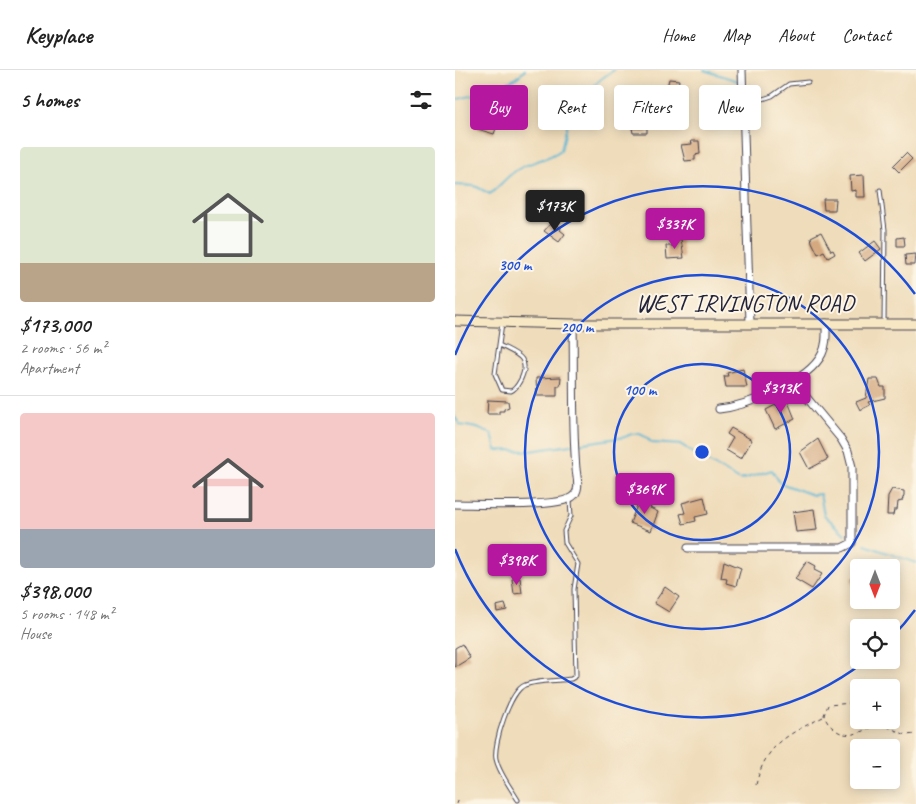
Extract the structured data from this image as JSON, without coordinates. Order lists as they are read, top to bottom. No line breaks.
{"streets":{"main road":["WEST IRVINGTON ROAD"]},"north":"bottom","page":{"header":"Keyplace","nav":["Home","Map","About","Contact"],"heading":"5 homes","chip":["Buy","Rent","Filters","New"],"list":[{"name":"$173,000","note":"2 rooms · 56 m² · Apartment"},{"name":"$398,000","note":"5 rooms · 148 m² · House"}],"price":["$173K","$337K","$313K","$369K","$398K"],"map_buttons":["+","−"]},"rings":["300 m","200 m","100 m"]}
